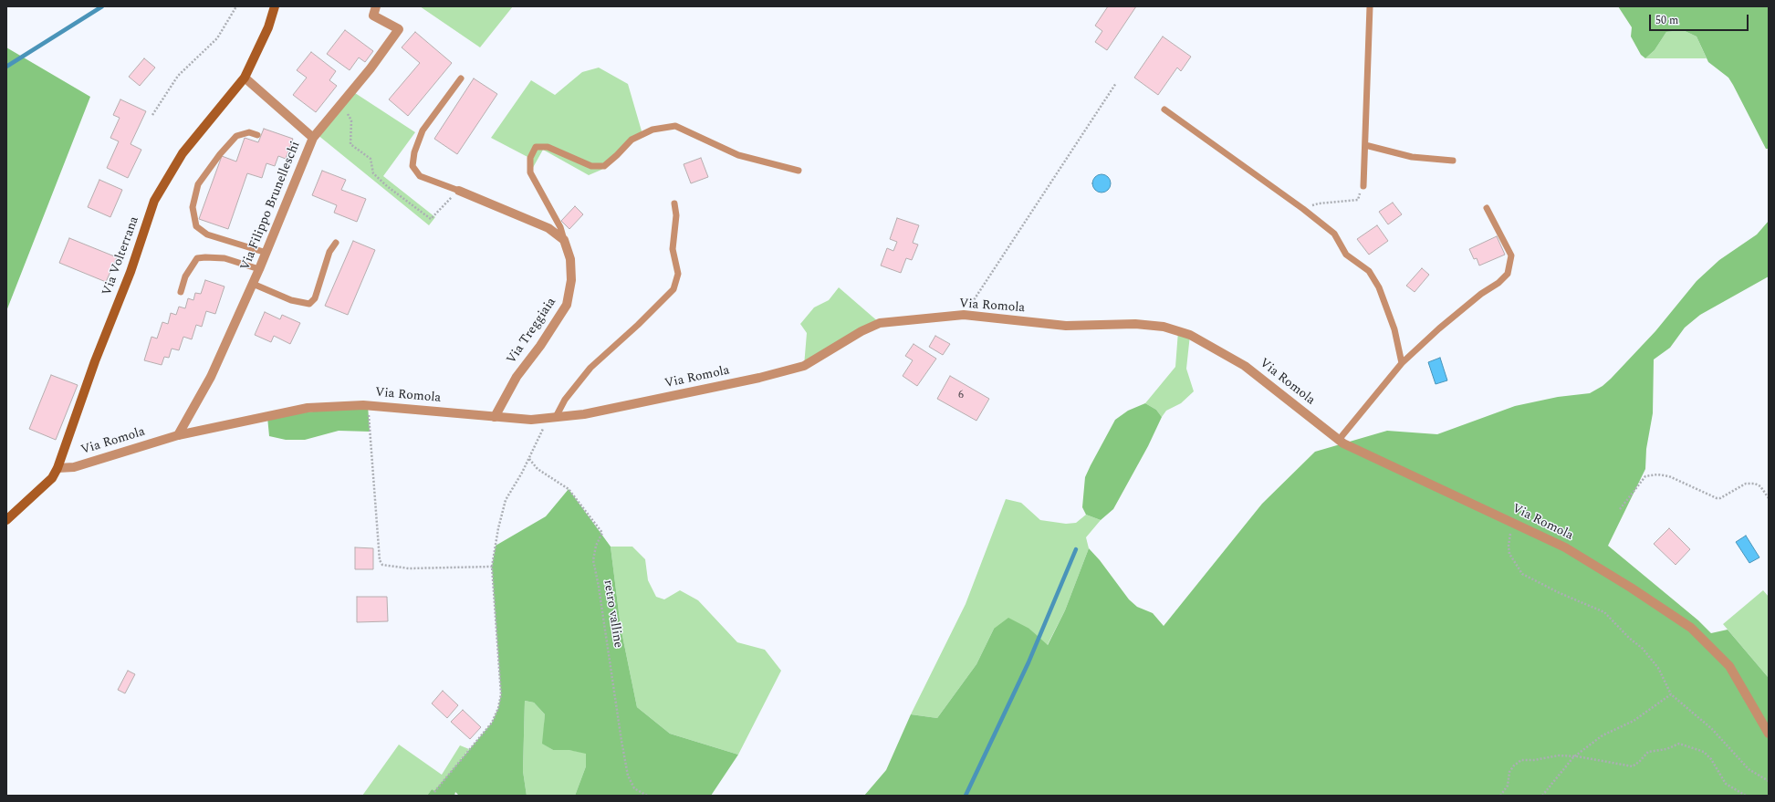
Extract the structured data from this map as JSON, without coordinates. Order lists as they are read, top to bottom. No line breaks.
{"streets":{"main road":["Via Volterrana"],"street":["Via Filippo Brunelleschi","Via Romola","Via Treggiaia"],"path":["retro valline"]},"crossings":[["Via Filippo Brunelleschi","Via Volterrana"],["Via Filippo Brunelleschi","Via Romola"],["Via Volterrana","Via Romola"],["Via Romola","Via Treggiaia"]],"house_numbers":["6"],"scale_bar":"50 m"}
